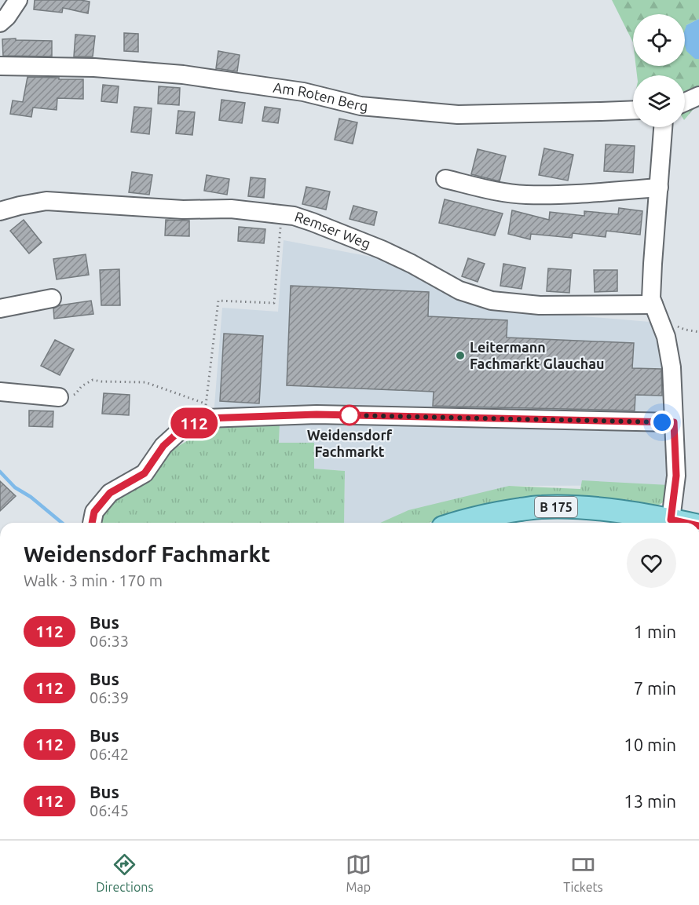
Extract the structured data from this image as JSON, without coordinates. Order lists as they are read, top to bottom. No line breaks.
{"streets":{"main road":["B 175"],"street":["Am Roten Berg","Remser Weg"]},"places":["Leitermann Fachmarkt Glauchau","Weidensdorf Fachmarkt"],"lines":["bus line 112"],"page":{"on_map":"112","heading":["Weidensdorf Fachmarkt","Walk · 3 min · 170 m"],"list":[{"mark":"112","name":"Bus","note":"06:33","value":"1 min"},{"mark":"112","name":"Bus","note":"06:39","value":"7 min"},{"mark":"112","name":"Bus","note":"06:42","value":"10 min"},{"mark":"112","name":"Bus","note":"06:45","value":"13 min"}],"tabs":["Directions","Map","Tickets"]}}
